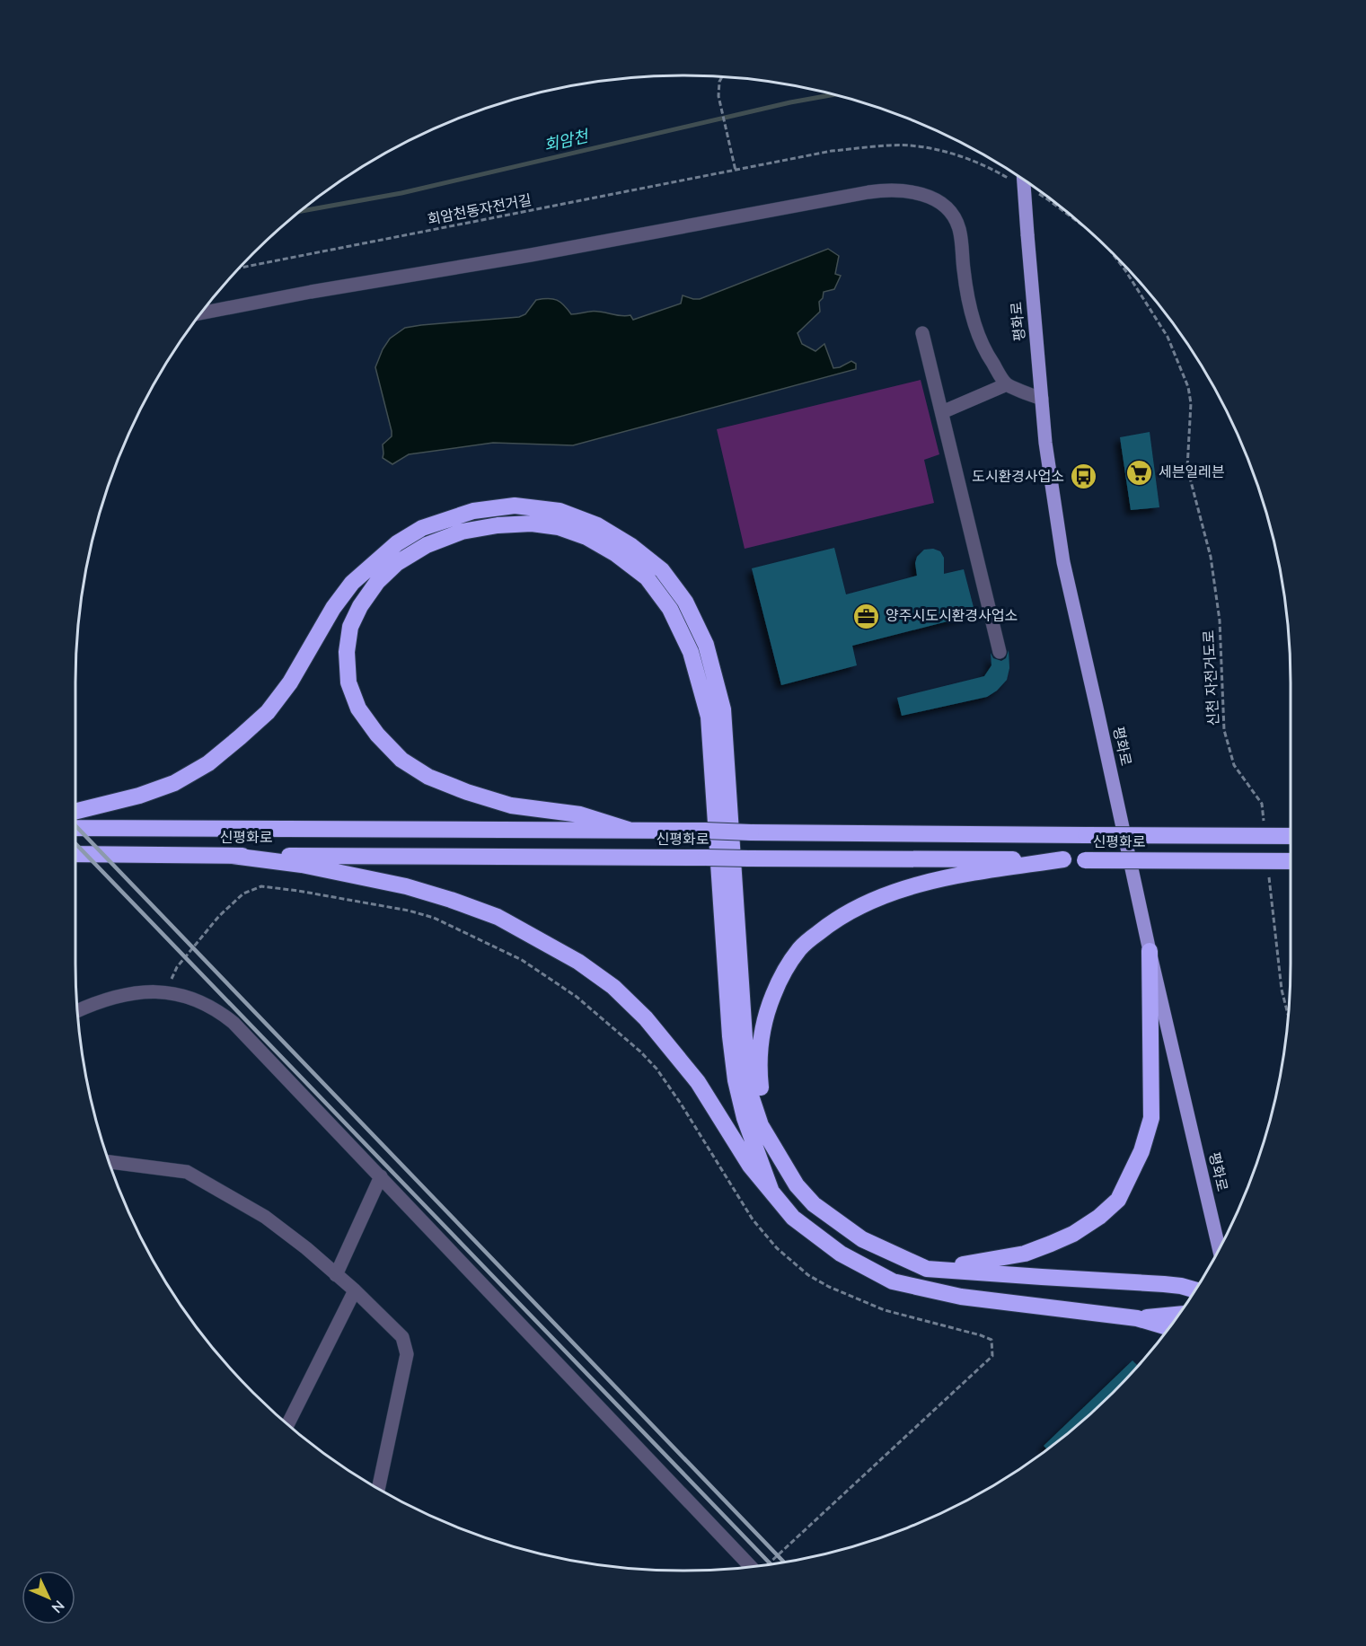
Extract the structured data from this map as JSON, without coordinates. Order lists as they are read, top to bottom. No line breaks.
{"streets":{"highway":["신평화로"],"main road":["평화로"],"path":["회암천동자전거길","신천 자전거도로"]},"water":["회암천"],"places":{"supermarket":["세븐일레븐"],"bus stop":["도시환경사업소"],"office":["양주시도시환경사업소"]},"north":"bottom right"}
